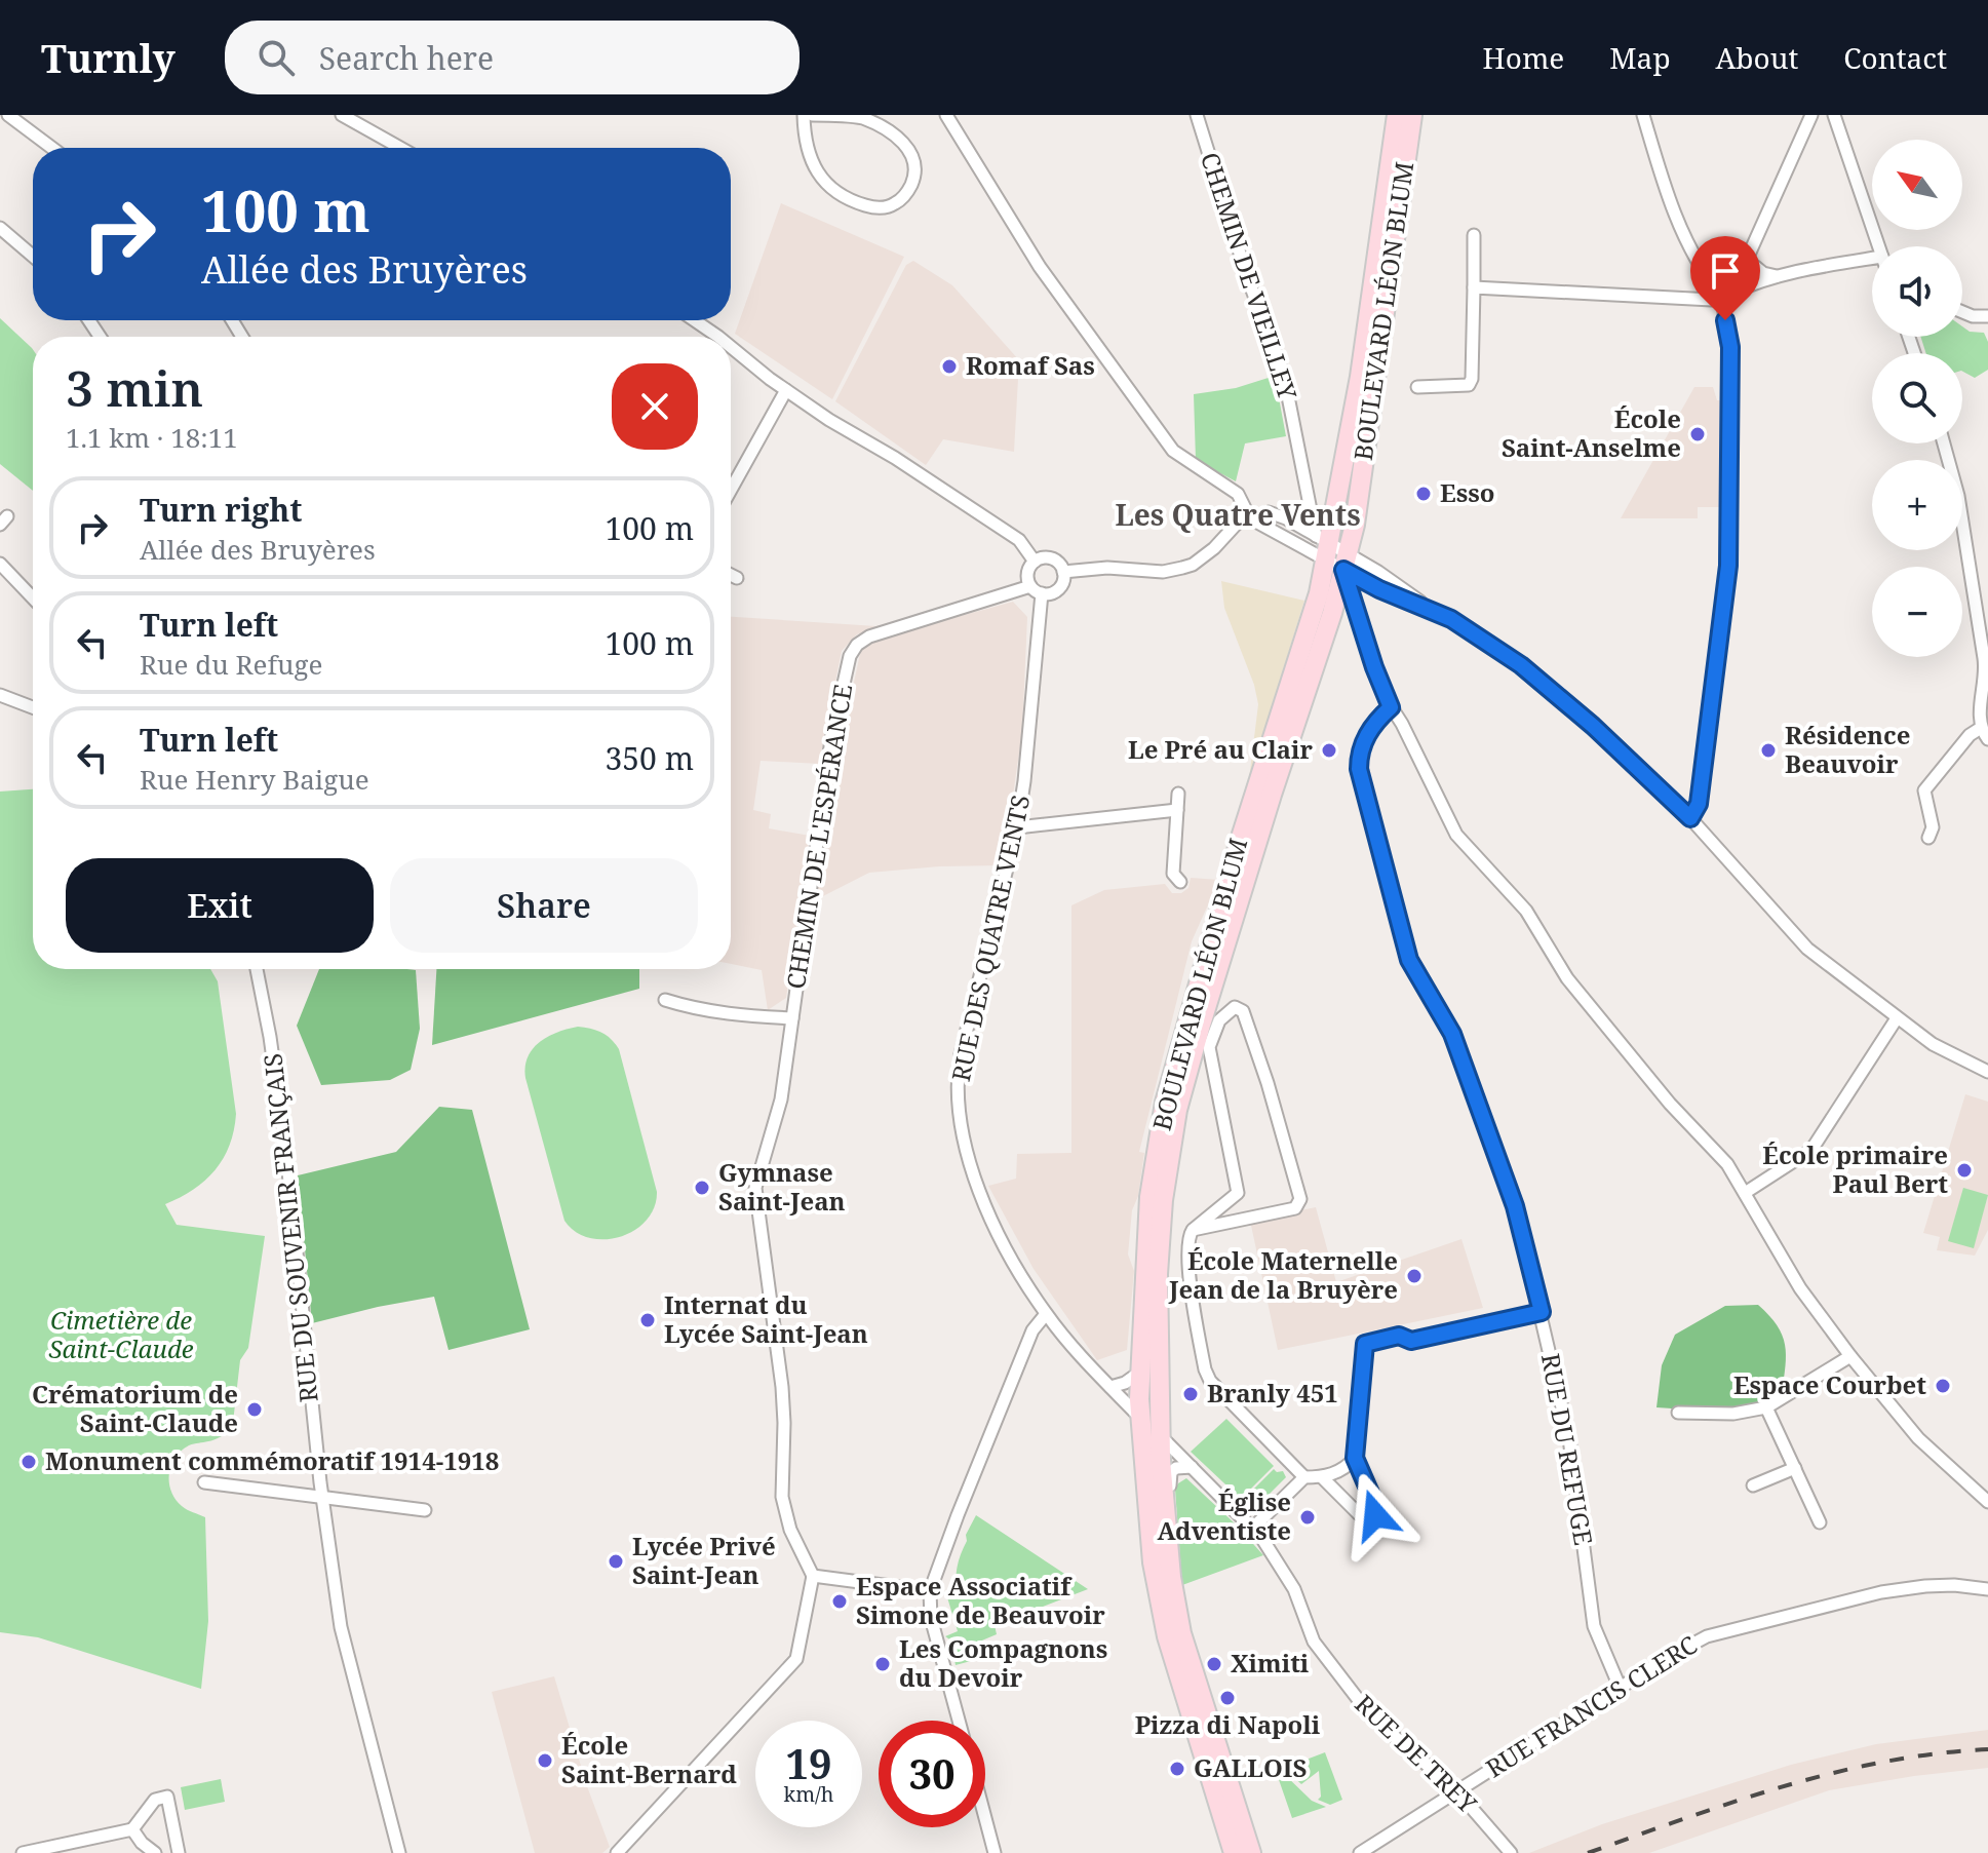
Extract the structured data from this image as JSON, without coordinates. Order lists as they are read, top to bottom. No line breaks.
{"streets":{"main road":["BOULEVARD LÉON BLUM"],"street":["CHEMIN DE VIEILLEY","CHEMIN DE L'ESPÉRANCE","RUE DES QUATRE VENTS","RUE DU SOUVENIR FRANÇAIS","RUE DU REFUGE","RUE FRANCIS CLERC","RUE DE TREY"]},"crossings":[["CHEMIN DE VIEILLEY","BOULEVARD LÉON BLUM"],["BOULEVARD LÉON BLUM","RUE DE TREY"],["CHEMIN DE L'ESPÉRANCE","RUE DES QUATRE VENTS"],["RUE DES QUATRE VENTS","RUE DE TREY"],["RUE DU REFUGE","RUE FRANCIS CLERC"],["RUE FRANCIS CLERC","RUE DE TREY"]],"districts":["Les Quatre Vents"],"parks":["Cimetière de Saint-Claude"],"places":["Romaf Sas","École Saint-Anselme","Esso","Le Pré au Clair","Résidence Beauvoir","École primaire Paul Bert","Gymnase Saint-Jean","École Maternelle Jean de la Bruyère","Internat du Lycée Saint-Jean","Espace Courbet","Branly 451","Crématorium de Saint-Claude","Monument commémoratif 1914-1918","Église Adventiste","Lycée Privé Saint-Jean","Espace Associatif Simone de Beauvoir","Les Compagnons du Devoir","Ximiti","Pizza di Napoli","École Saint-Bernard","GALLOIS"],"north":"top left","page":{"header":"Turnly","search":"Search here","nav":["Home","Map","About","Contact"],"map_buttons":["+","−"],"turn":["100 m","Allée des Bruyères"],"heading":["3 min","1.1 km · 18:11"],"list":[{"name":"Turn right","note":"Allée des Bruyères","value":"100 m"},{"name":"Turn left","note":"Rue du Refuge","value":"100 m"},{"name":"Turn left","note":"Rue Henry Baigue","value":"350 m"}],"buttons":["Exit","Share"],"speed":"19 km/h","limit":"30"}}
